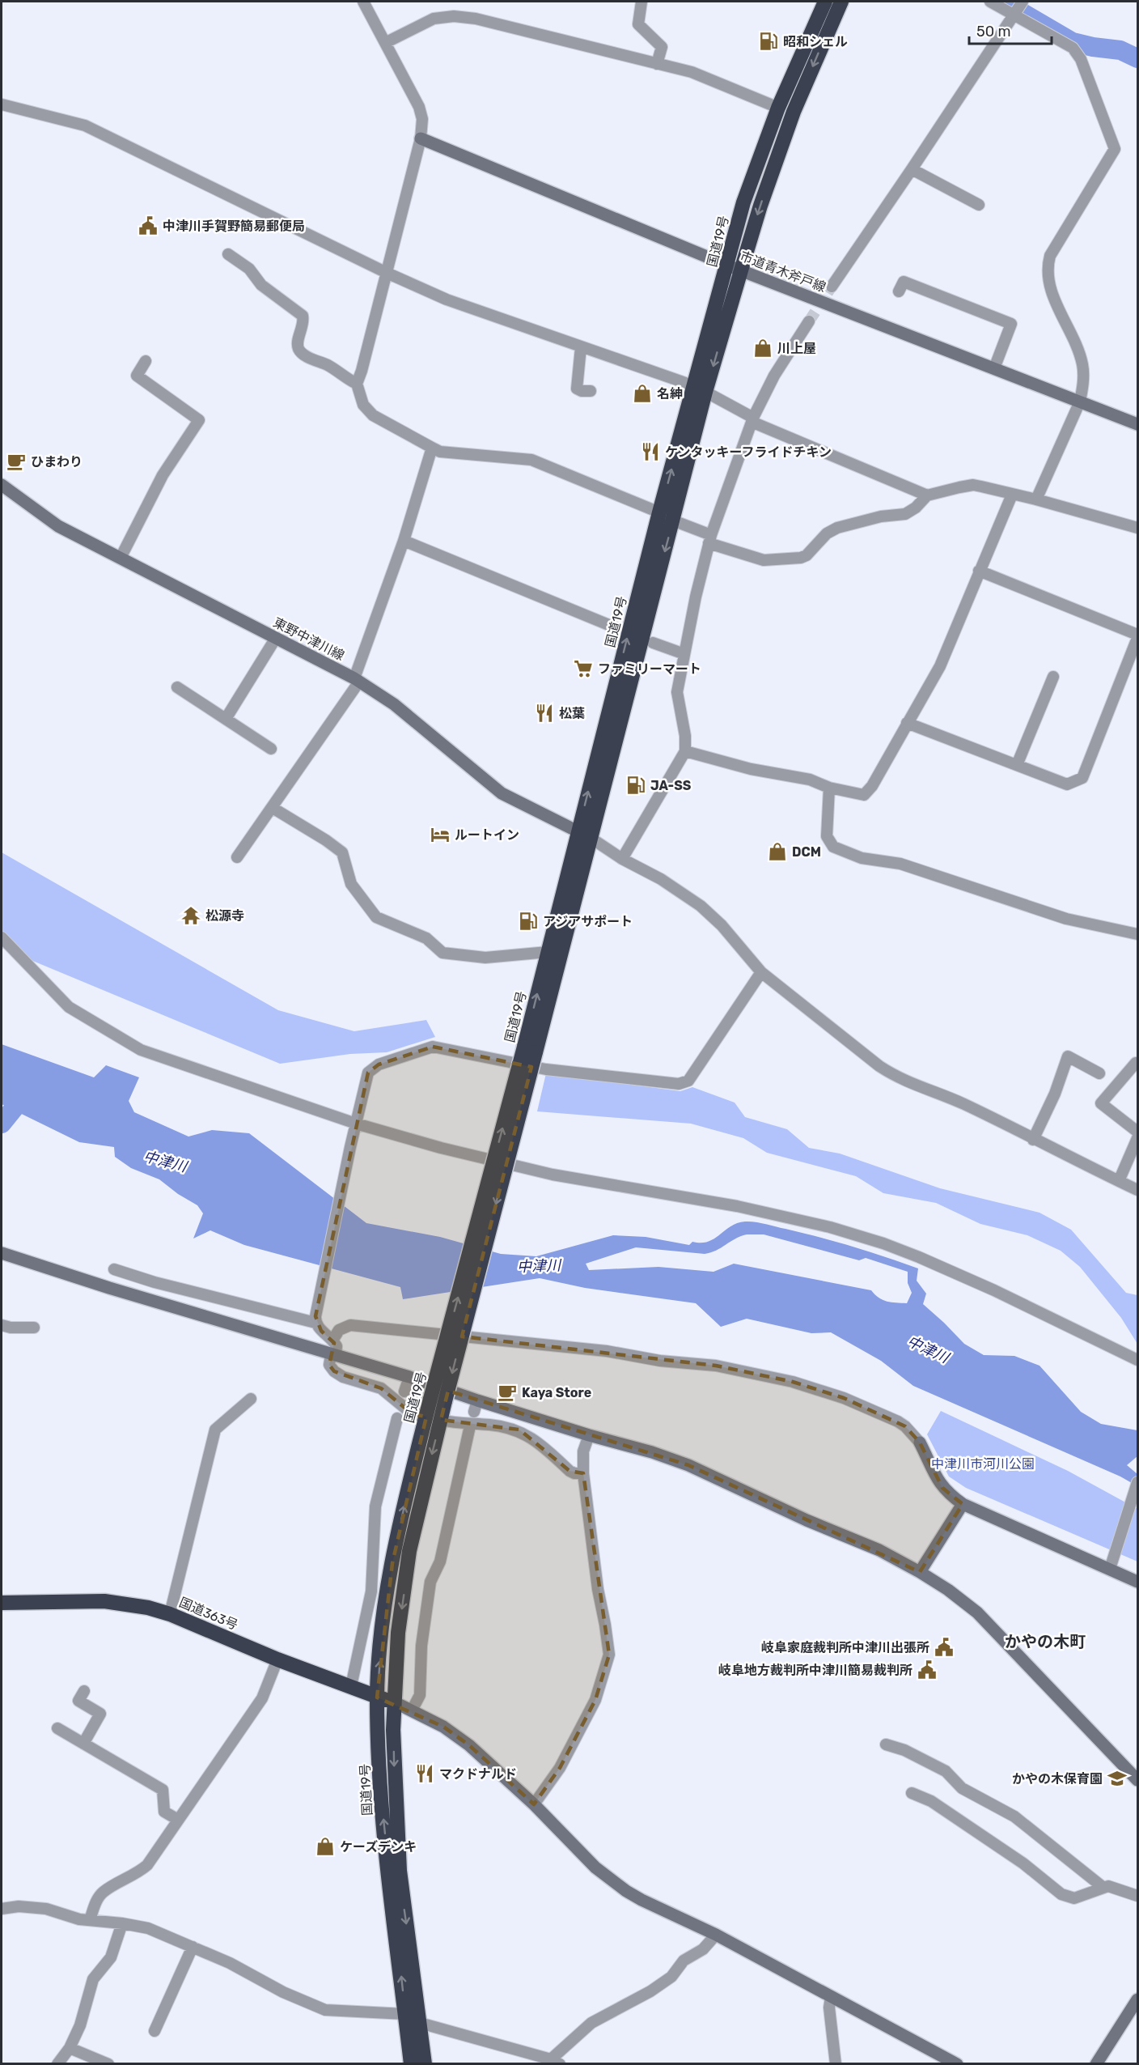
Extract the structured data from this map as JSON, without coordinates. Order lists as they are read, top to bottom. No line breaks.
{"streets":{"highway":["国道19号","国道363号"],"street":["市道青木斧戸線","東野中津川線"]},"crossings":[["国道19号","市道青木斧戸線"],["国道19号","東野中津川線"],["国道19号","国道363号"]],"districts":["かやの木町"],"water":["中津川"],"parks":["中津川市河川公園"],"places":{"fuel station":["昭和シェル","JA-SS","アジアサポート"],"public building":["中津川手賀野簡易郵便局","岐阜家庭裁判所中津川出張所","岐阜地方裁判所中津川簡易裁判所"],"shop":["川上屋","名紳","DCM","ケーズデンキ"],"restaurant":["ケンタッキーフライドチキン","松葉","マクドナルド"],"cafe":["ひまわり","Kaya Store"],"supermarket":["ファミリーマート"],"hotel":["ルートイン"],"temple":["松源寺"],"school or university":["かやの木保育園"]},"scale_bar":"50 m"}
